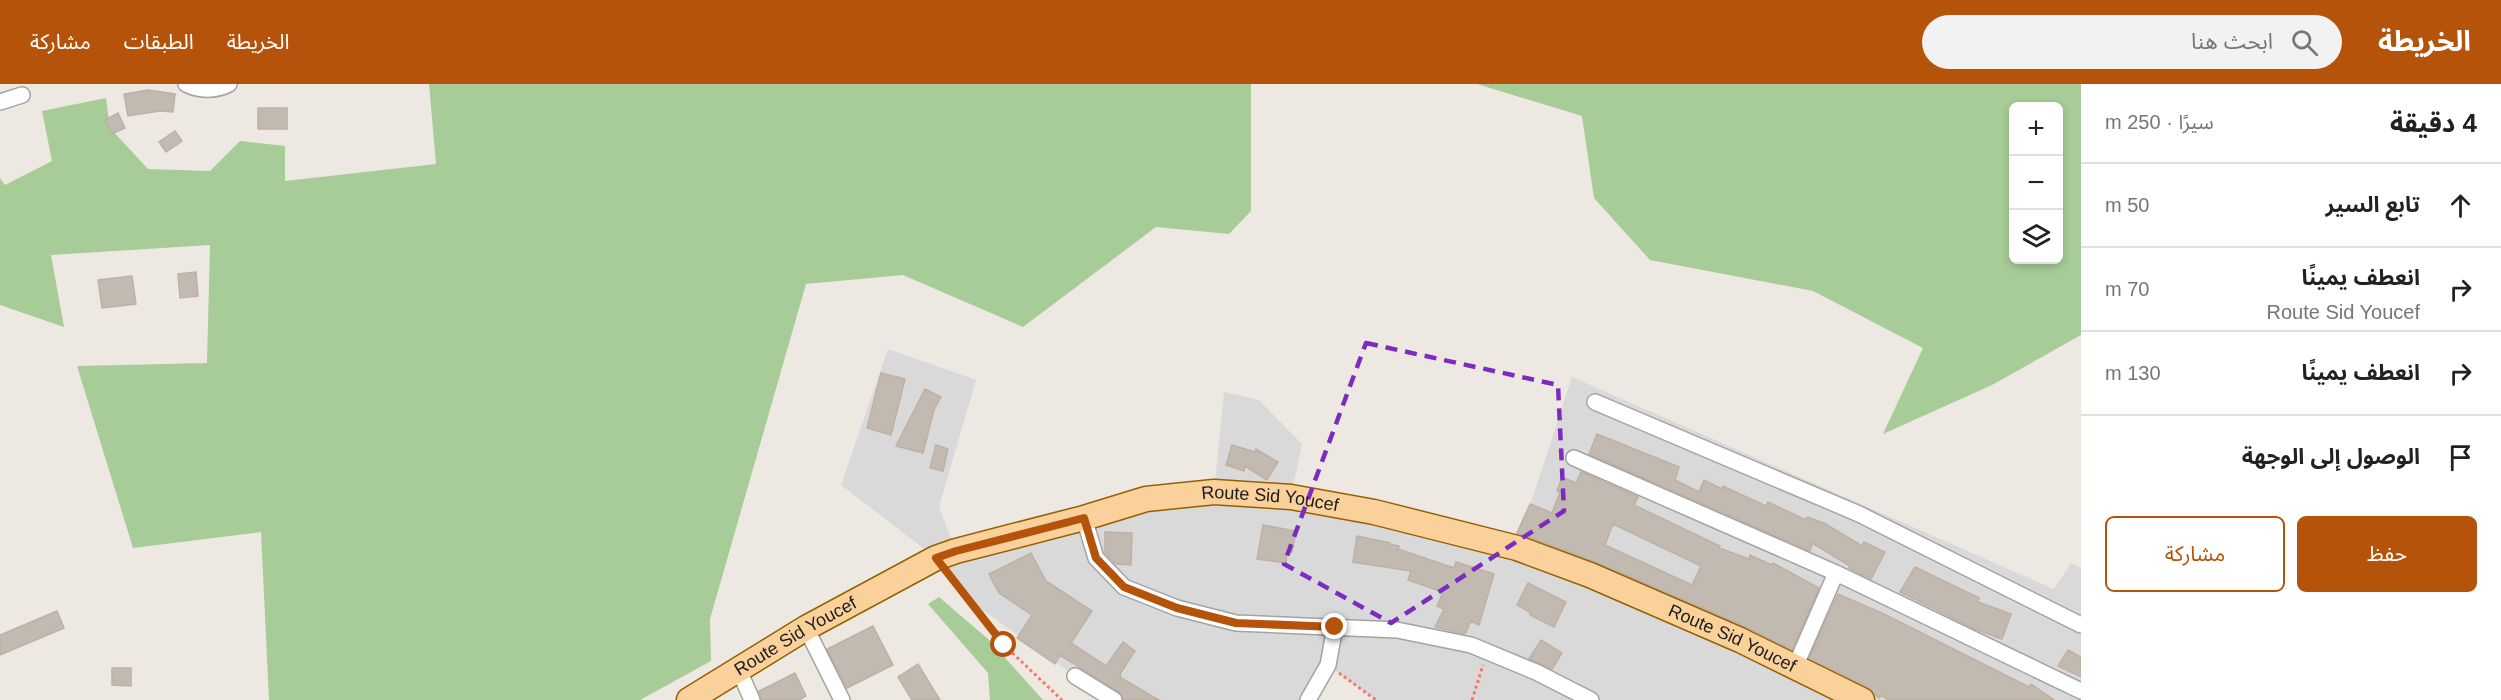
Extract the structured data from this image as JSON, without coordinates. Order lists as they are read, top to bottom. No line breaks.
{"streets":{"main road":["Route Sid Youcef"]},"page":{"header":"الخريطة","search":"ابحث هنا","nav":["الخريطة","الطبقات","مشاركة"],"heading":["4 دقيقة","سيرًا · 250 m"],"map_buttons":["+","−"],"list":[["تابع السير","50 m"],["انعطف يمينًا","Route Sid Youcef","70 m"],["انعطف يمينًا","130 m"],"الوصول إلى الوجهة"],"buttons":["حفظ","مشاركة"]}}
